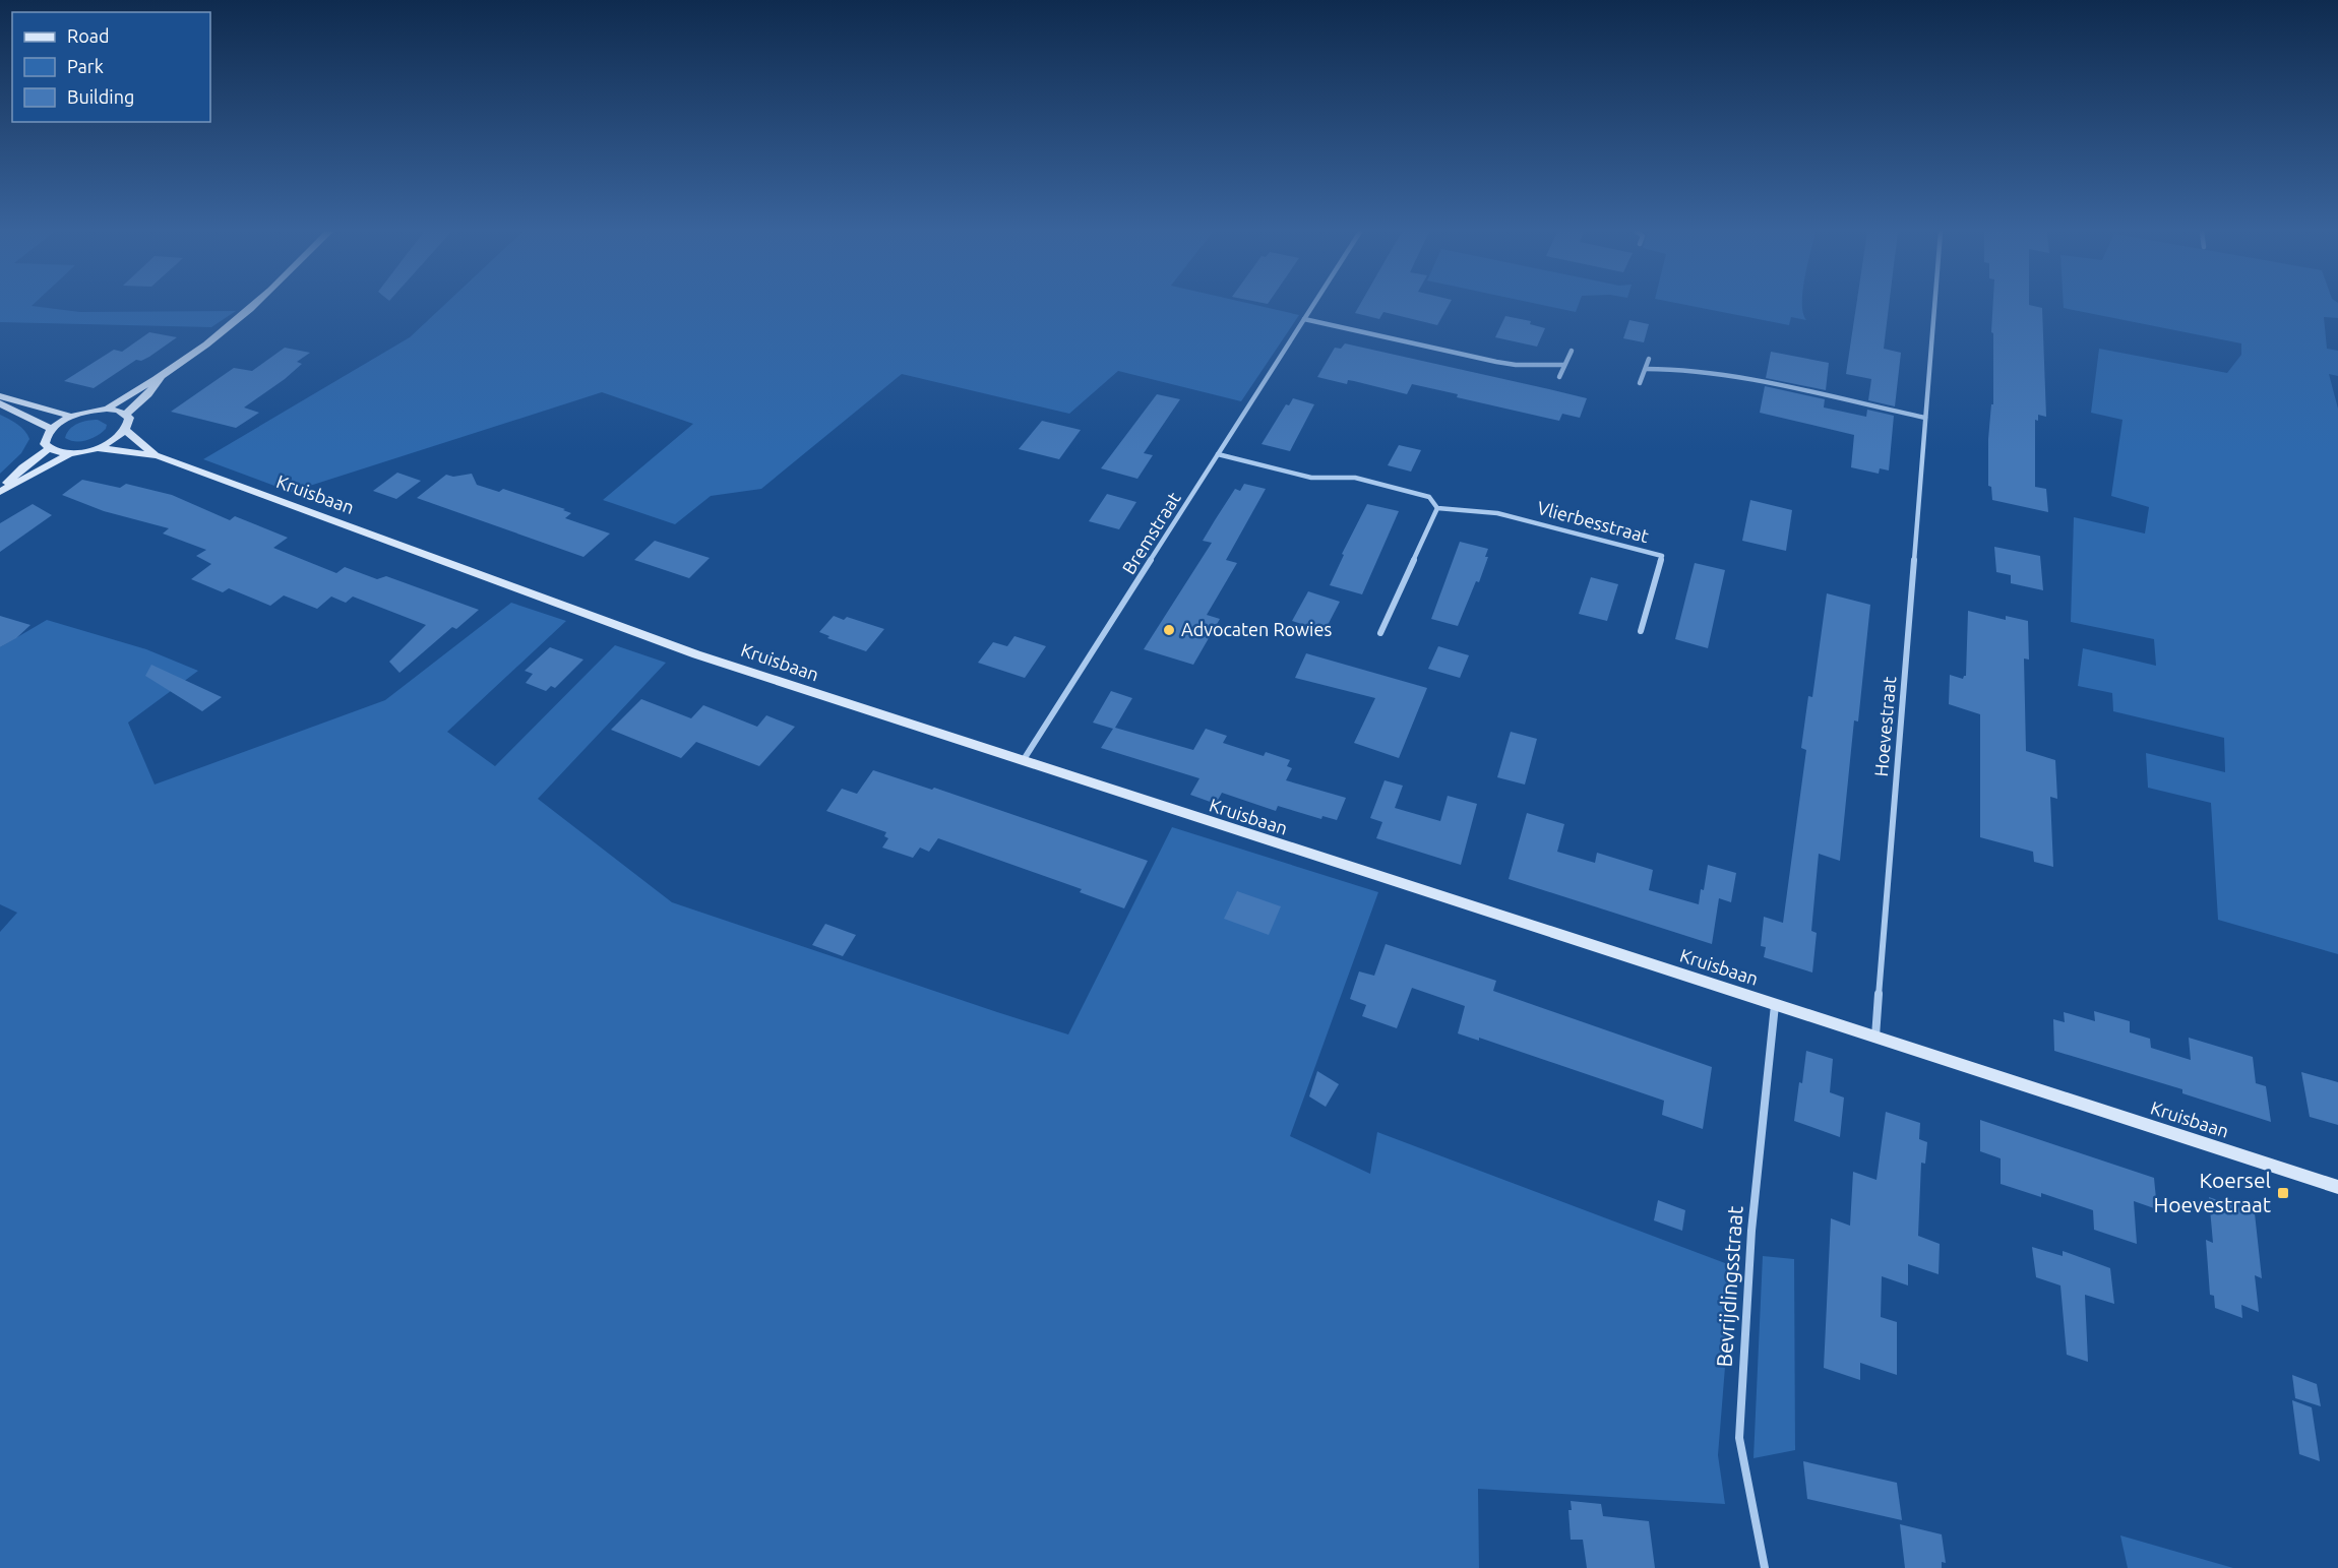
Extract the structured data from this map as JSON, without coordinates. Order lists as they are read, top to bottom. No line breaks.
{"streets":{"street":["Kruisbaan","Vlierbesstraat","Bremstraat","Hoevestraat","Bevrijdingsstraat"]},"crossings":[["Kruisbaan","Bremstraat"],["Kruisbaan","Hoevestraat"],["Kruisbaan","Bevrijdingsstraat"],["Vlierbesstraat","Bremstraat"]],"places":{"other":["Advocaten Rowies"],"transit":["Koersel Hoevestraat"]},"legend":["Road","Park","Building"]}
